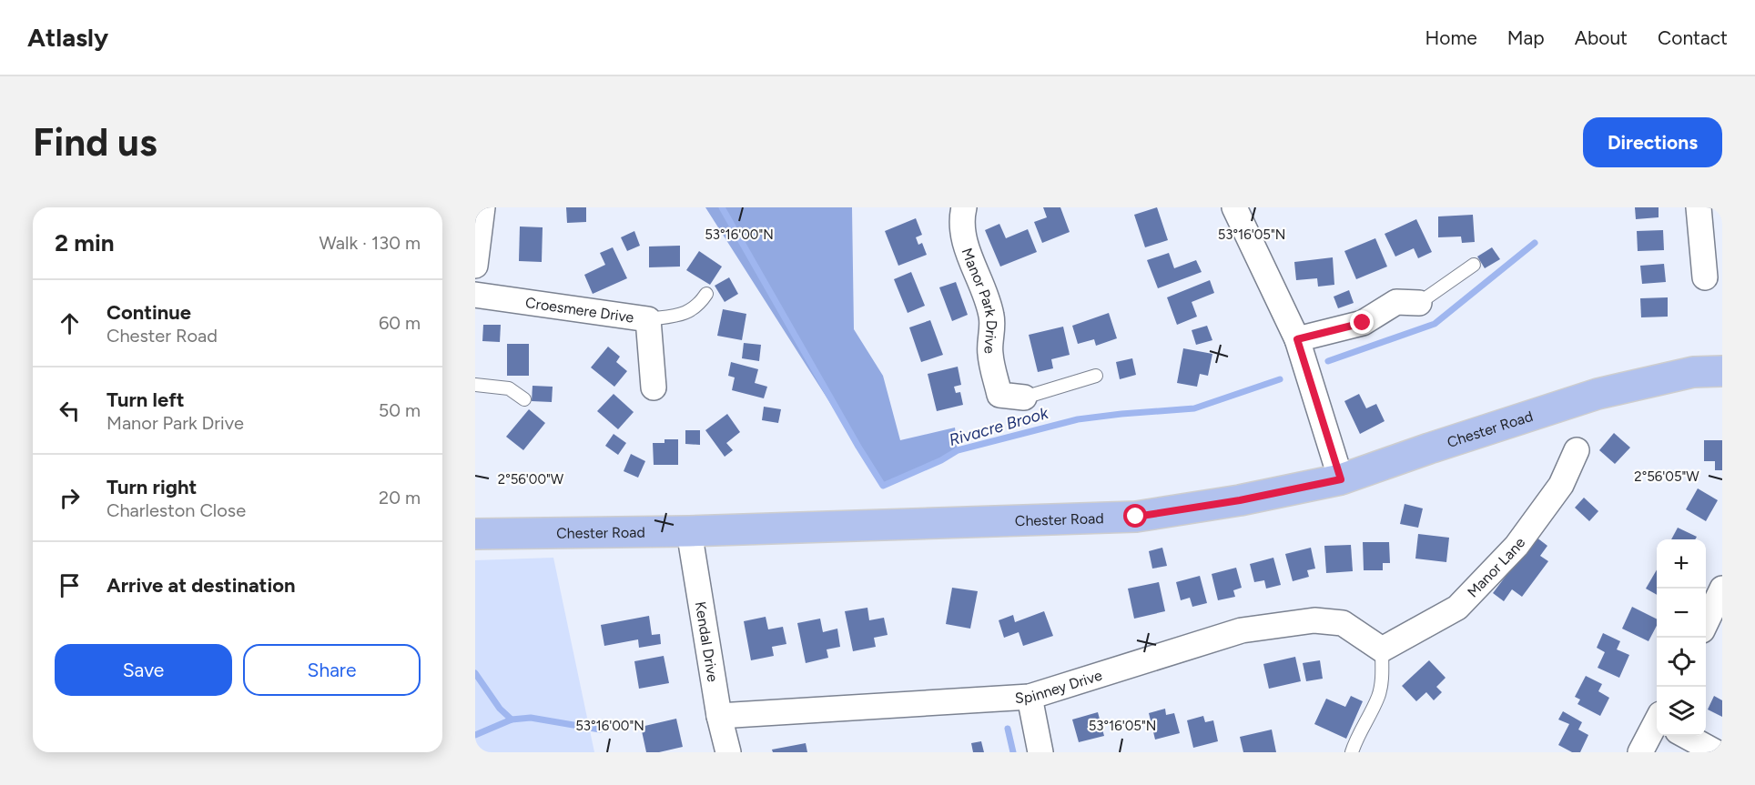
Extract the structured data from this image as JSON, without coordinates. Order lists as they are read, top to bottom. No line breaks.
{"streets":{"main road":["Chester Road"],"street":["Manor Park Drive","Croesmere Drive","Manor Lane","Kendal Drive","Spinney Drive"]},"crossings":[["Chester Road","Kendal Drive"],["Manor Lane","Spinney Drive"],["Kendal Drive","Spinney Drive"]],"water":["Rivacre Brook"],"page":{"header":"Atlasly","nav":["Home","Map","About","Contact"],"buttons":["Directions",["Save","Share"]],"title":"Find us","heading":["2 min","Walk · 130 m"],"list":[["Continue","Chester Road","60 m"],["Turn left","Manor Park Drive","50 m"],["Turn right","Charleston Close","20 m"],"Arrive at destination"],"map_buttons":["+","−"]},"coordinates":["53°16'00\"N","53°16'05\"N","2°56'05\"W","2°56'00\"W"]}
